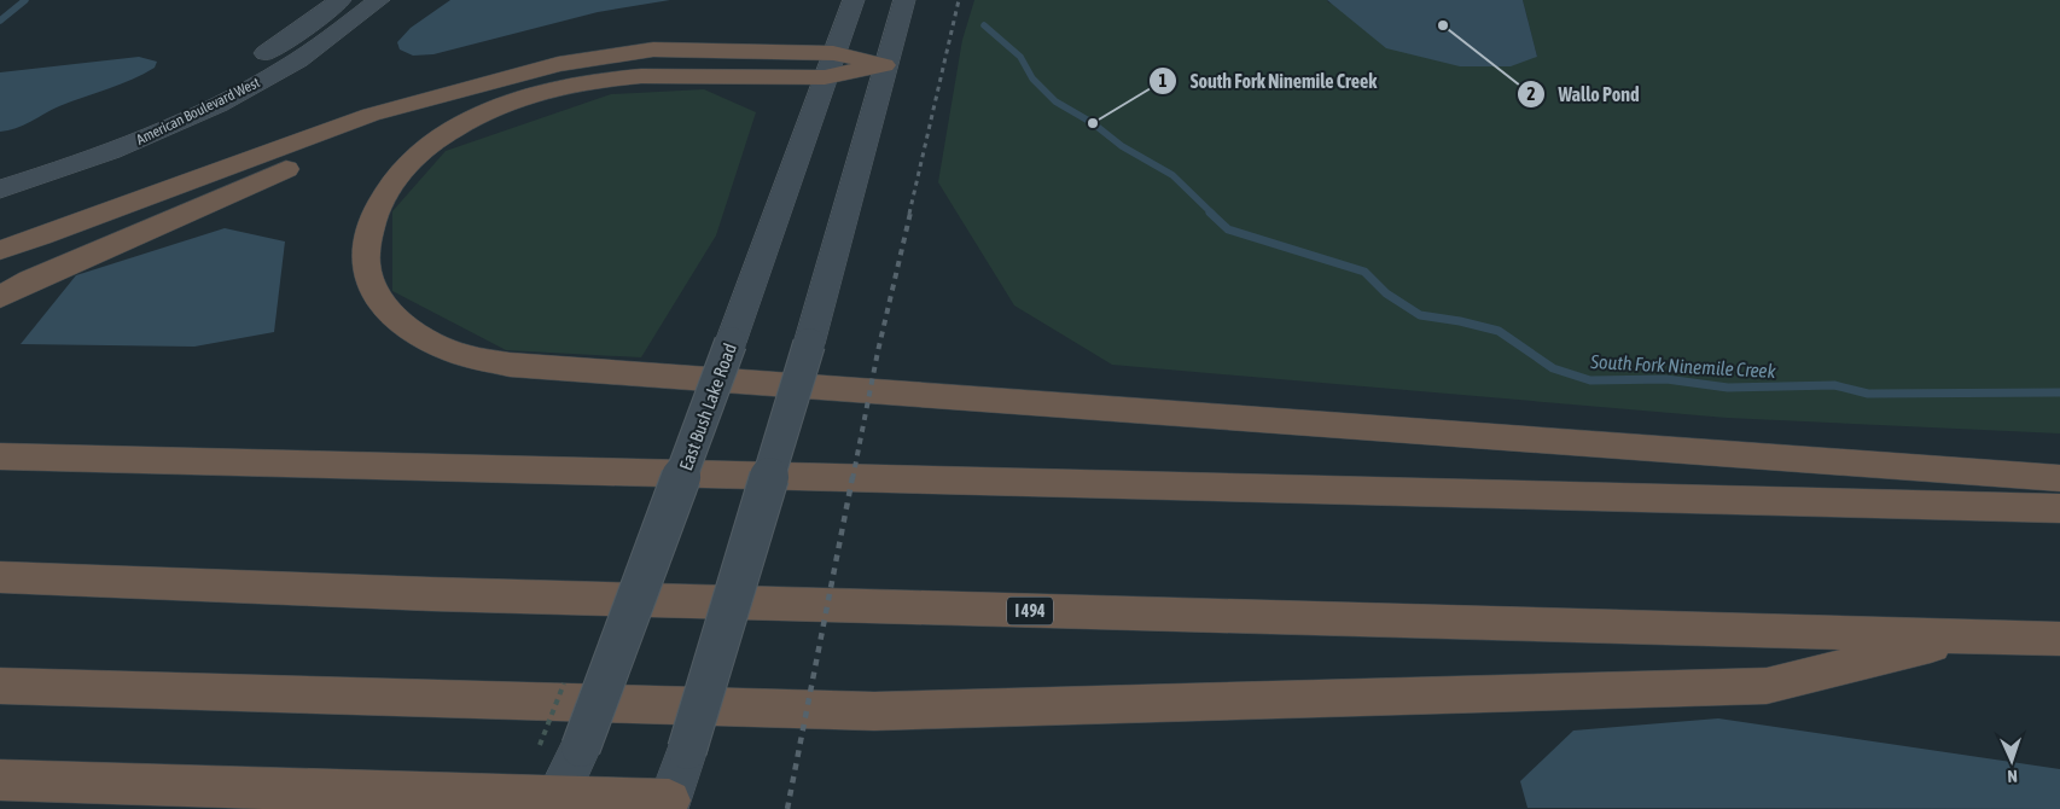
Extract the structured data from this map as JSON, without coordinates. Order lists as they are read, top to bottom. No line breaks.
{"streets":{"highway":["I 494"],"street":["American Boulevard West","East Bush Lake Road"]},"water":["South Fork Ninemile Creek"],"places":["Wallo Pond","South Fork Ninemile Creek"],"north":"bottom"}
